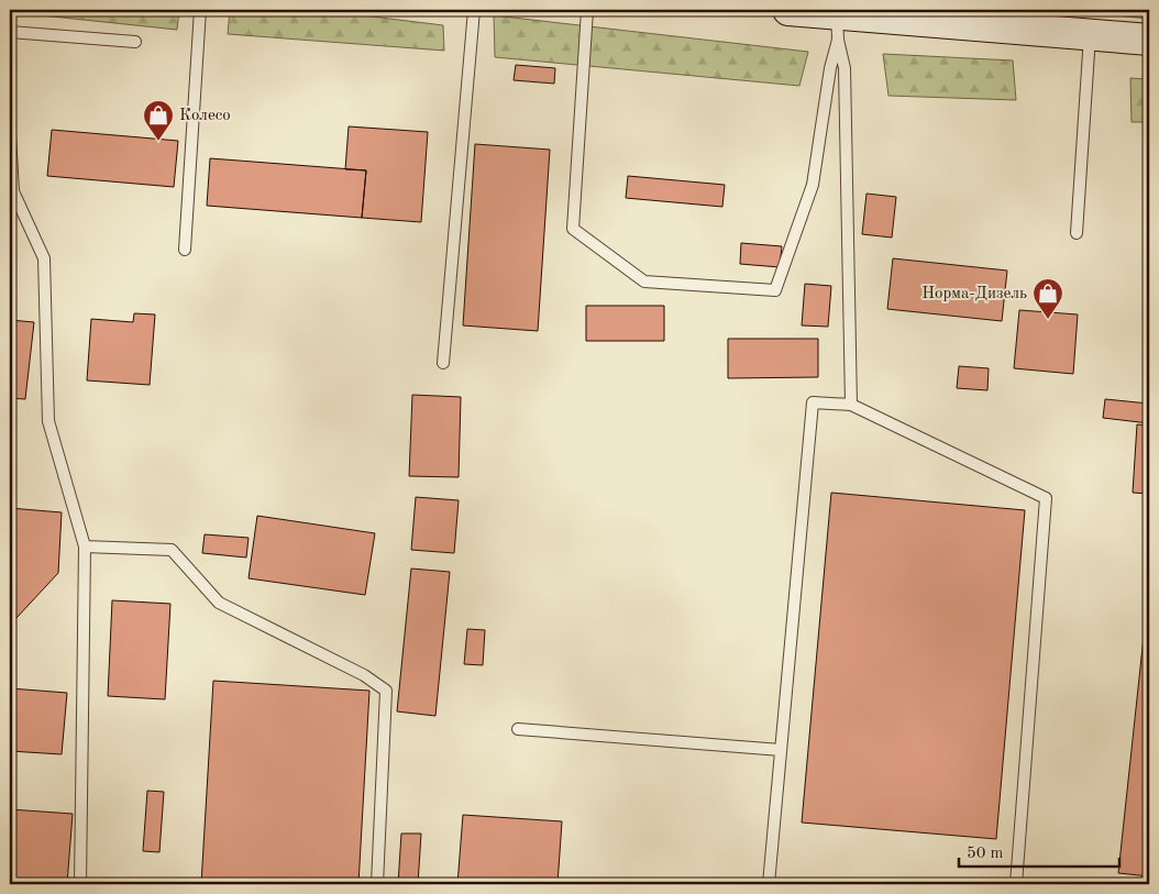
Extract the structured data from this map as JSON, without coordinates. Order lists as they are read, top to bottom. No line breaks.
{"places":{"shop":["Колесо","Норма-Дизель"]},"scale_bar":"50 m"}
